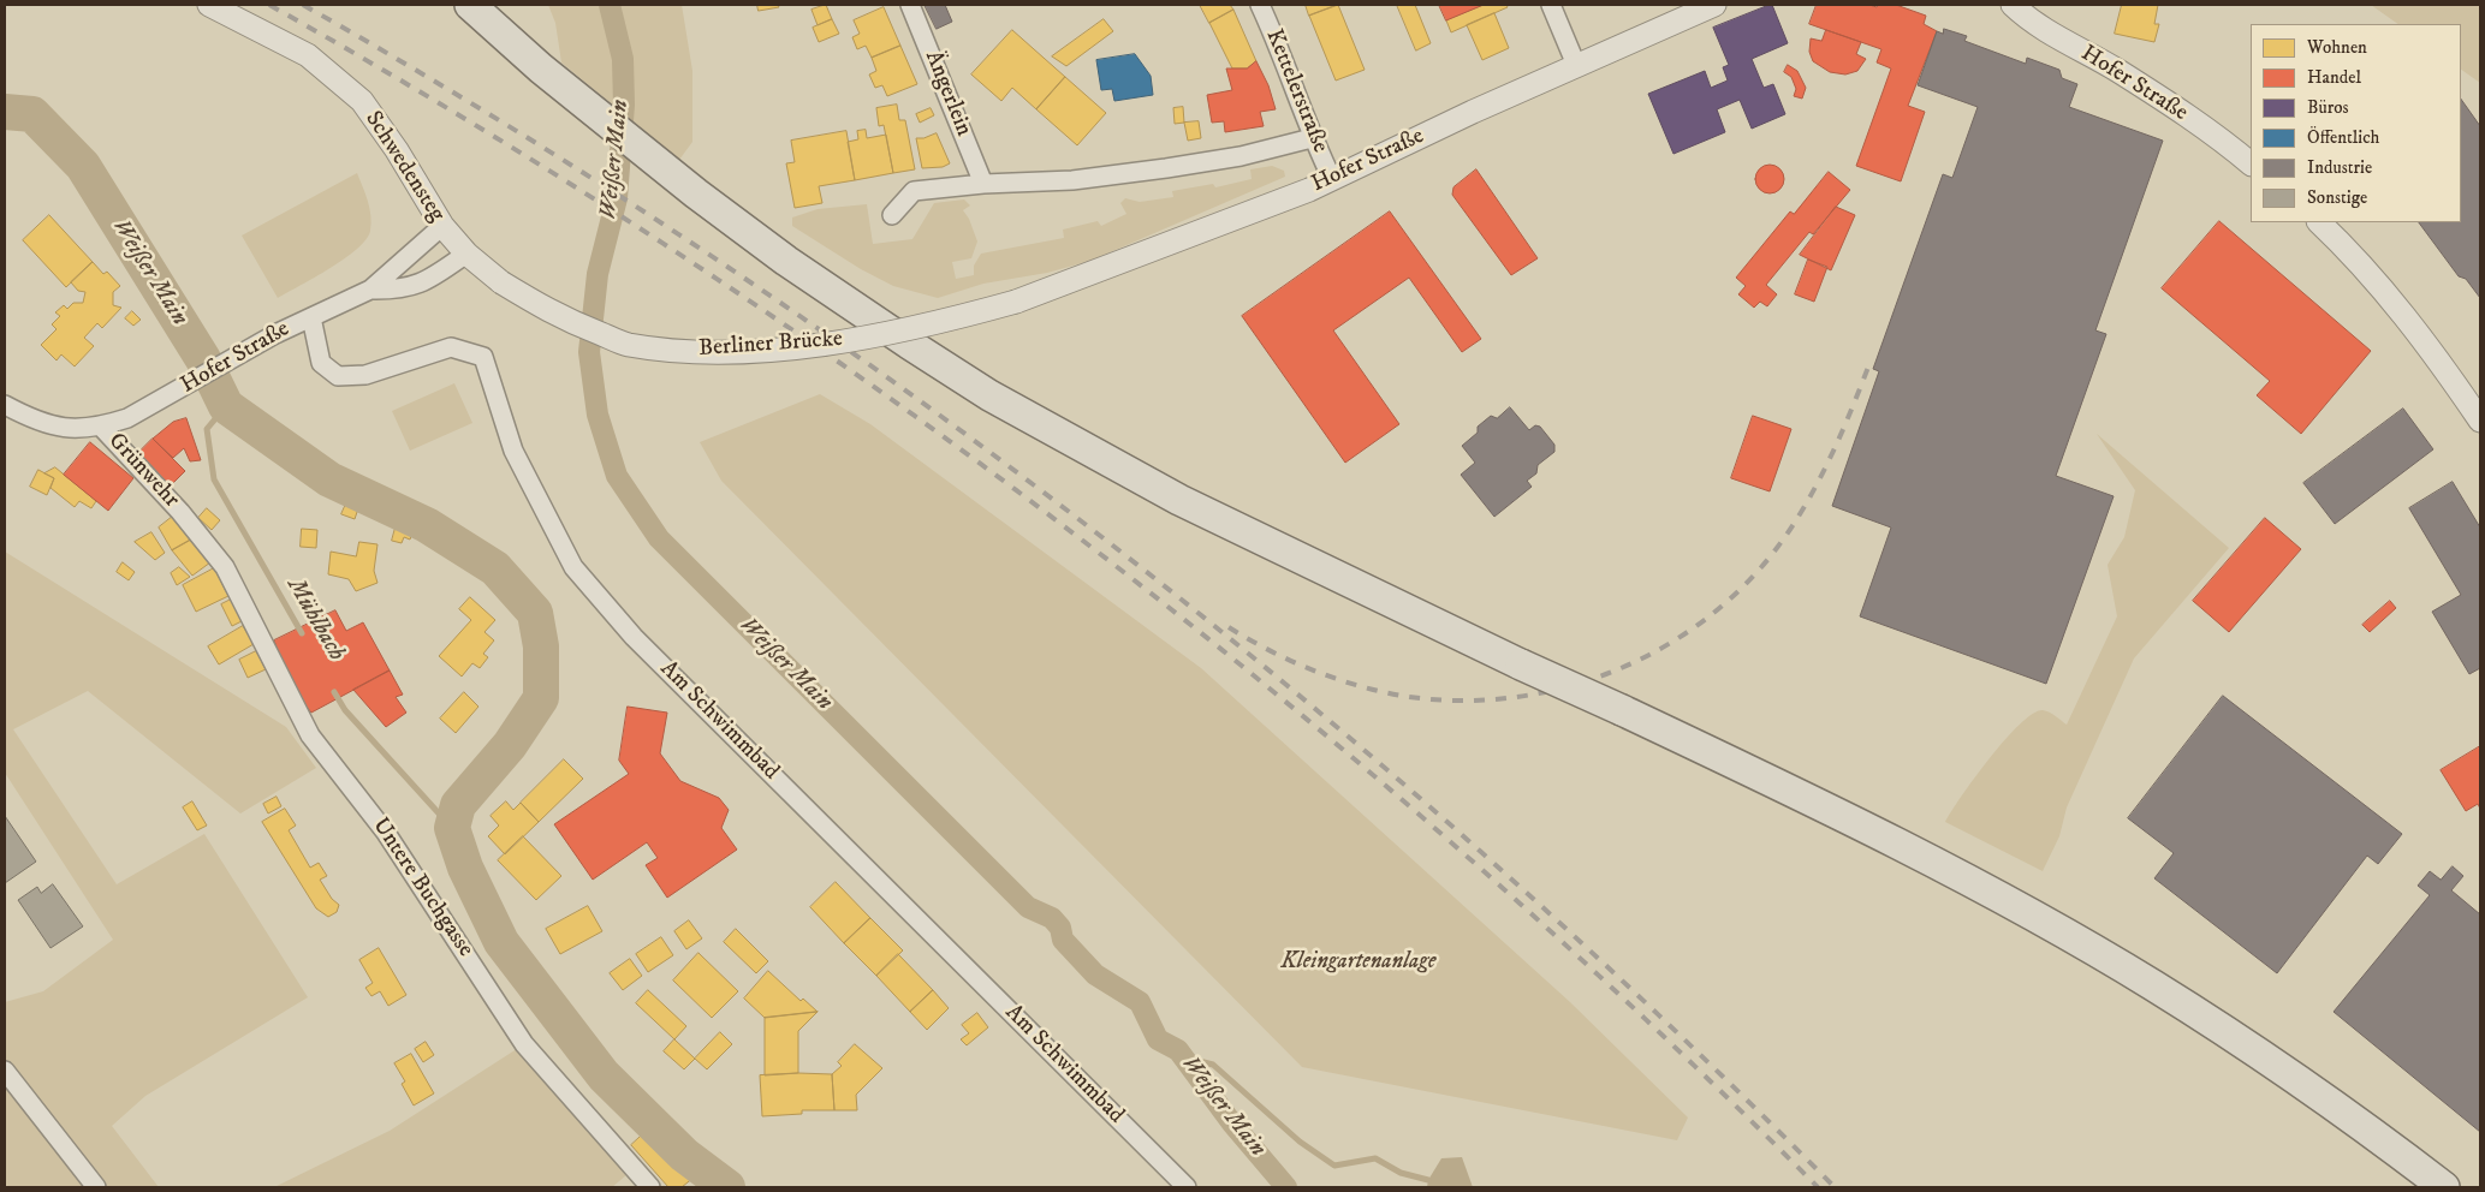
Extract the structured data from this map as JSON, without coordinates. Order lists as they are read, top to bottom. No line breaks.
{"streets":{"street":["Hofer Straße","Kettelerstraße","Ängerlein","Schwedensteg","Berliner Brücke","Grünwehr","Am Schwimmbad","Untere Buchgasse"]},"crossings":[["Hofer Straße","Kettelerstraße"],["Hofer Straße","Ängerlein"],["Hofer Straße","Schwedensteg"],["Hofer Straße","Berliner Brücke"],["Hofer Straße","Grünwehr"],["Hofer Straße","Am Schwimmbad"],["Schwedensteg","Berliner Brücke"],["Grünwehr","Untere Buchgasse"]],"water":["Weißer Main","Mühlbach"],"parks":["Kleingartenanlage"],"legend":["Wohnen","Handel","Büros","Öffentlich","Industrie","Sonstige"]}
